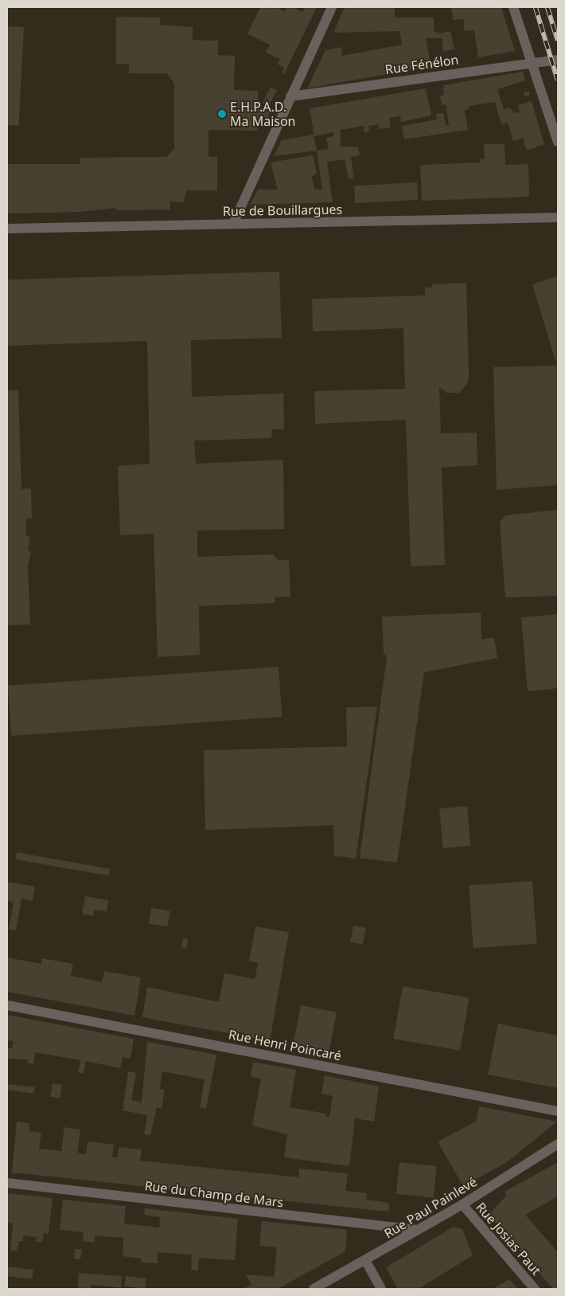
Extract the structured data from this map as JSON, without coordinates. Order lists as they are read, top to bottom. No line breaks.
{"streets":{"street":["Rue Fénélon","Rue de Bouillargues","Rue Henri Poincaré","Rue du Champ de Mars","Rue Paul Painlevé","Rue Josias Paut"]},"crossings":[["Rue du Champ de Mars","Rue Paul Painlevé"],["Rue Paul Painlevé","Rue Josias Paut"]],"places":["E.H.P.A.D. Ma Maison"]}
